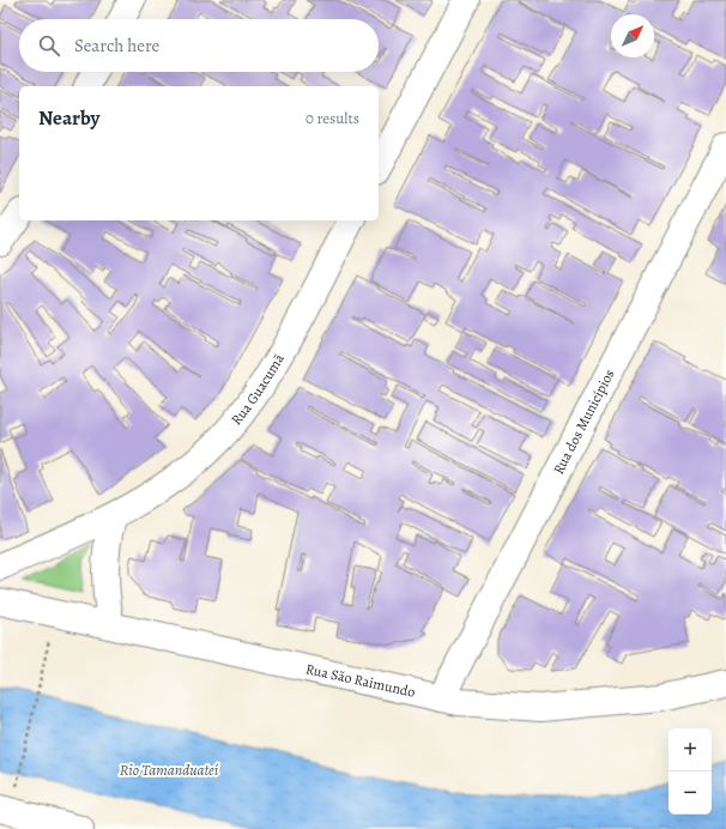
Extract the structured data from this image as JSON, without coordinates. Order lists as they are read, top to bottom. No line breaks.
{"streets":{"main road":["Rua Guacumã","Rua dos Municípios","Rua São Raimundo"]},"crossings":[["Rua dos Municípios","Rua São Raimundo"]],"water":["Rio Tamanduateí"],"north":"top right","page":{"search":"Search here","heading":["Nearby","0 results"],"map_buttons":["+","−"]}}
